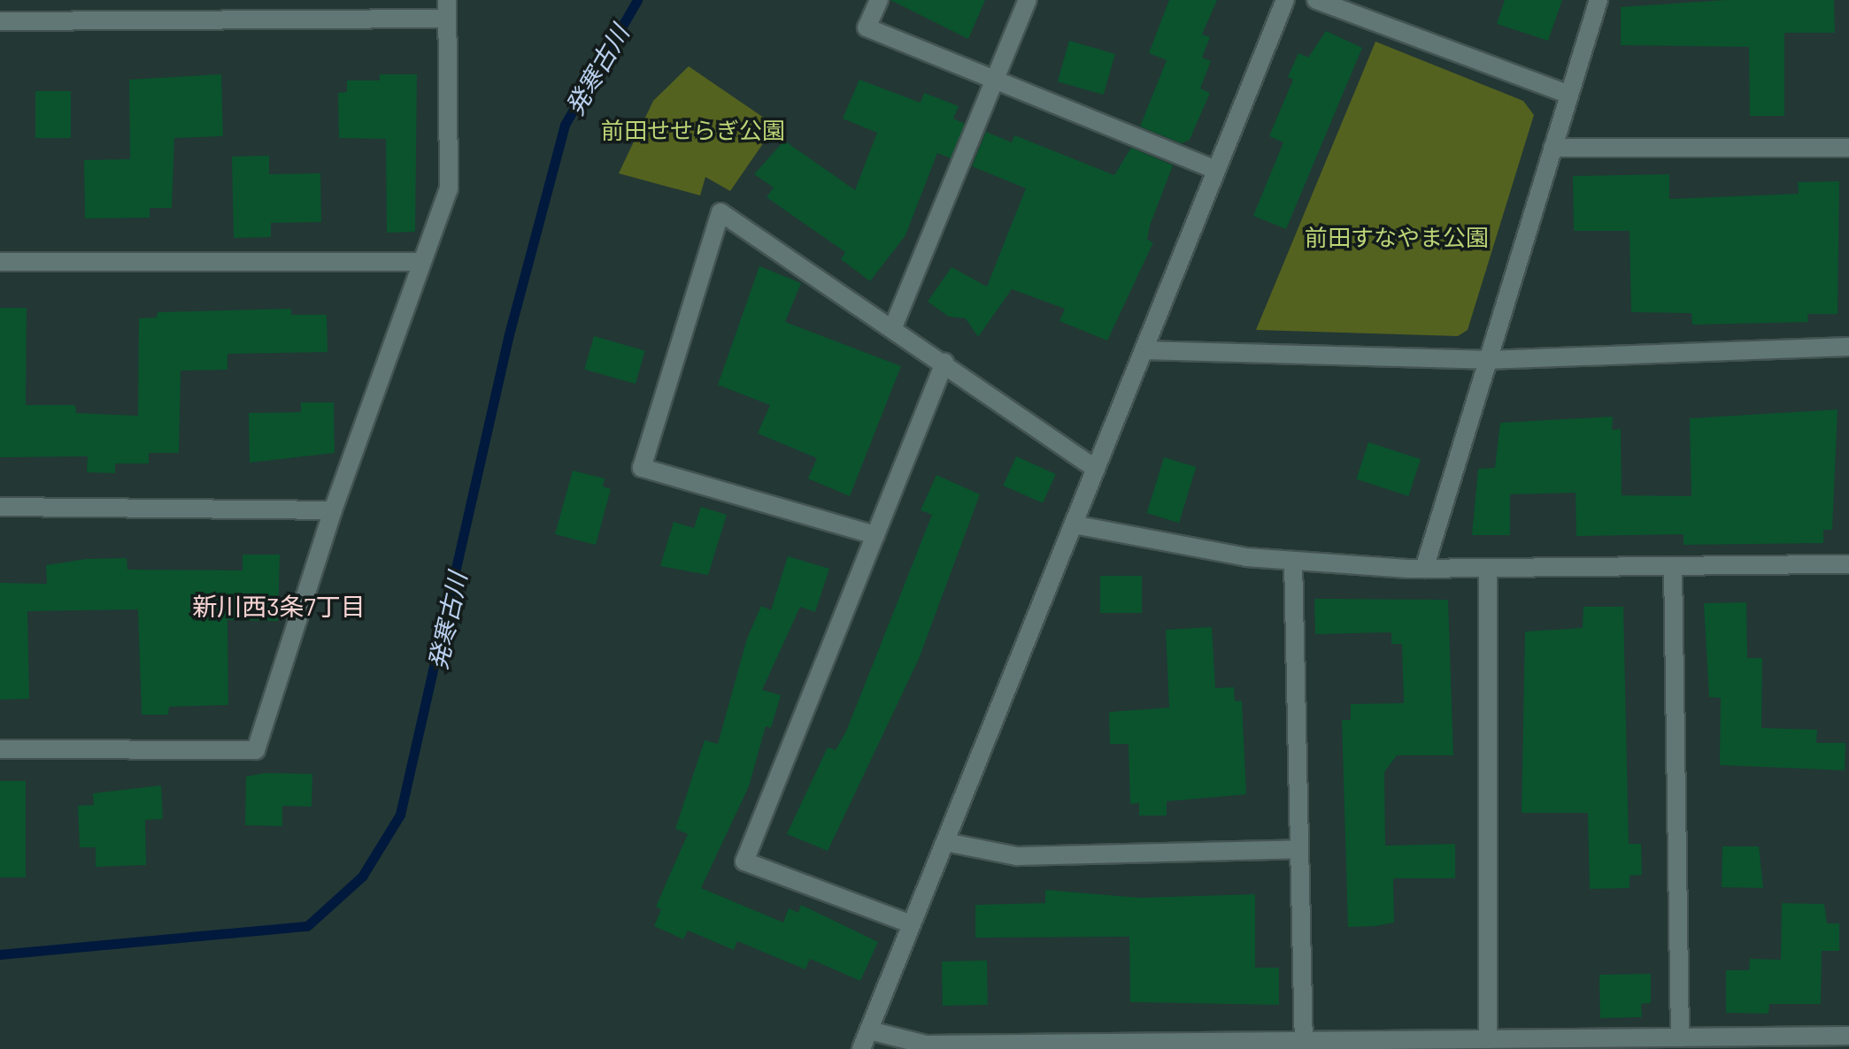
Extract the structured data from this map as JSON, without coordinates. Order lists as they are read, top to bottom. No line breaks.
{"districts":["新川西3条7丁目"],"water":["発寒古川"],"parks":["前田せせらぎ公園","前田すなやま公園"]}
